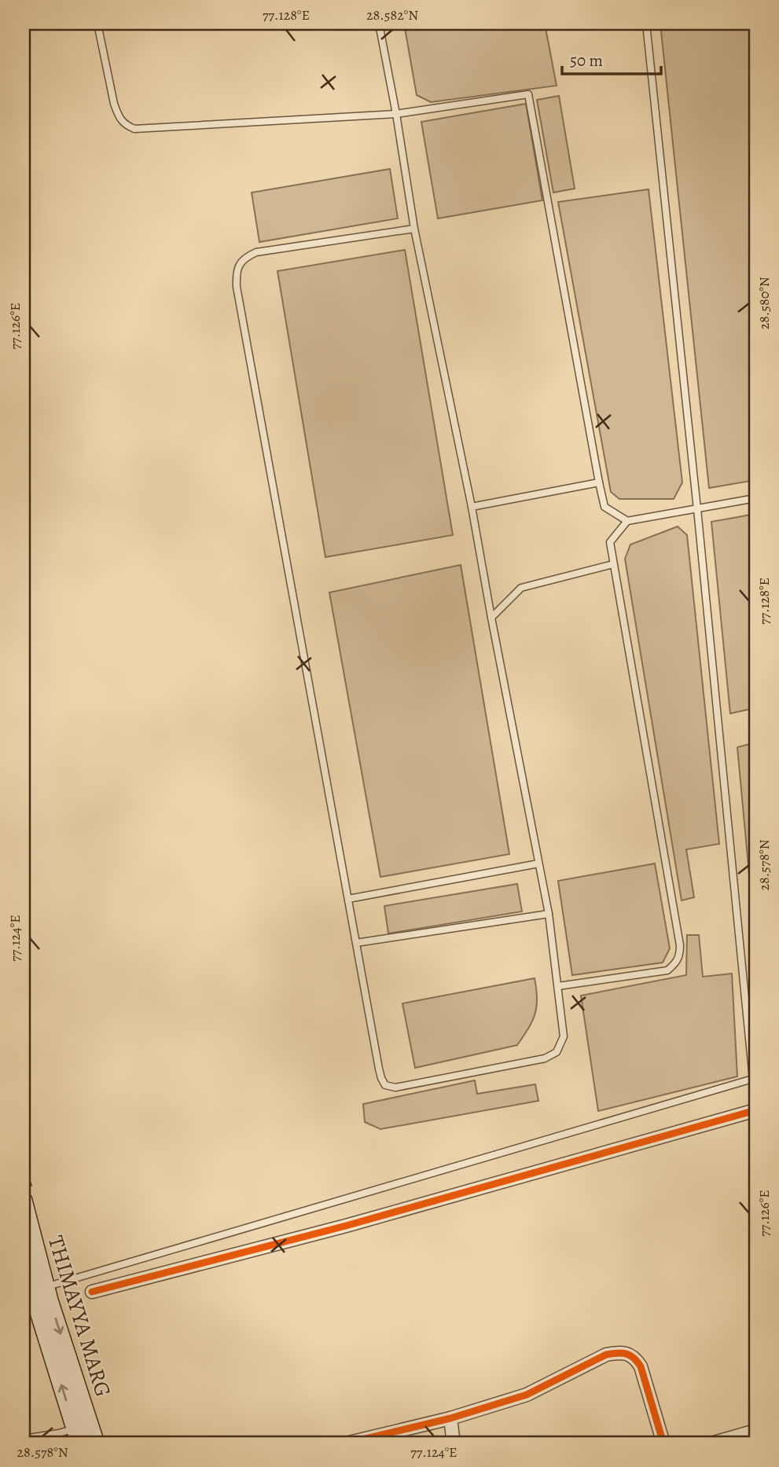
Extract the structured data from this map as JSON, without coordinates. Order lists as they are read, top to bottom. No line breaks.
{"streets":{"street":["THIMAYYA MARG"]},"scale_bar":"50 m","coordinates":["77.128°E","28.582°N","28.580°N","77.126°E","28.578°N","77.124°E"]}
